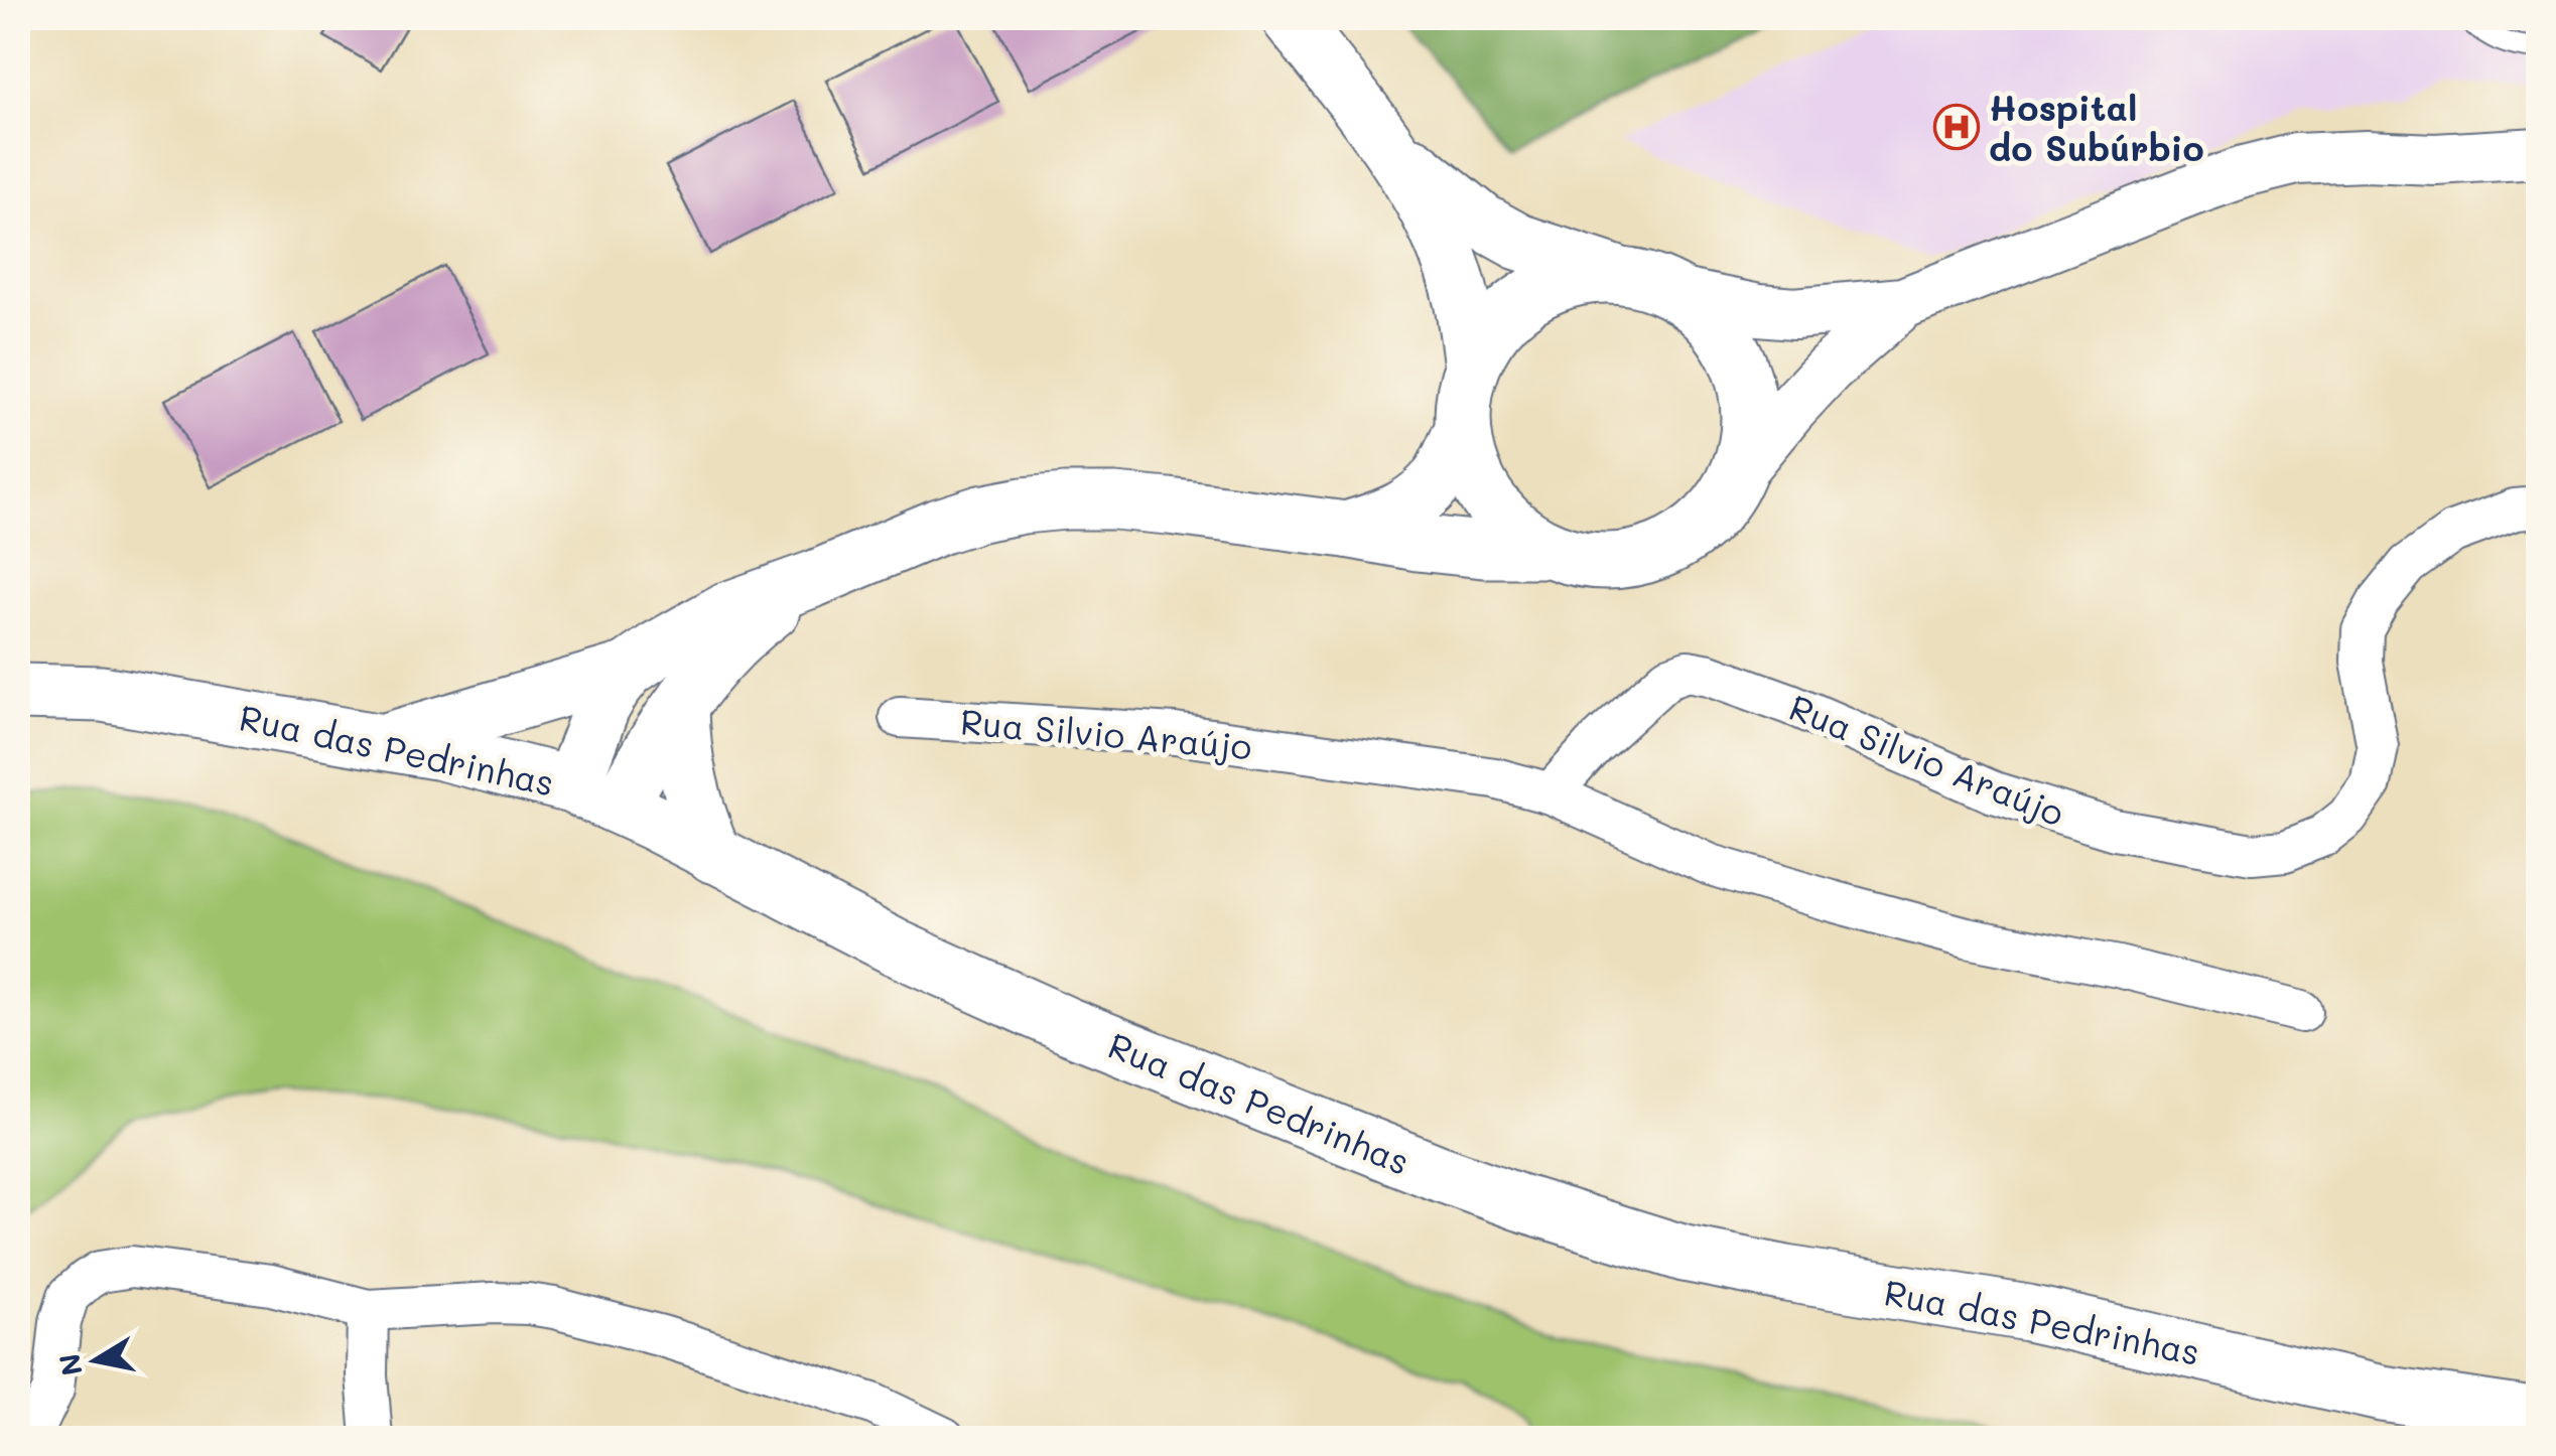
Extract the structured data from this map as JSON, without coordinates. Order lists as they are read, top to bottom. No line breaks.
{"streets":{"main road":["Rua das Pedrinhas"],"street":["Rua Silvio Araújo"]},"places":{"hospital":["Hospital do Subúrbio"]},"north":"left"}
